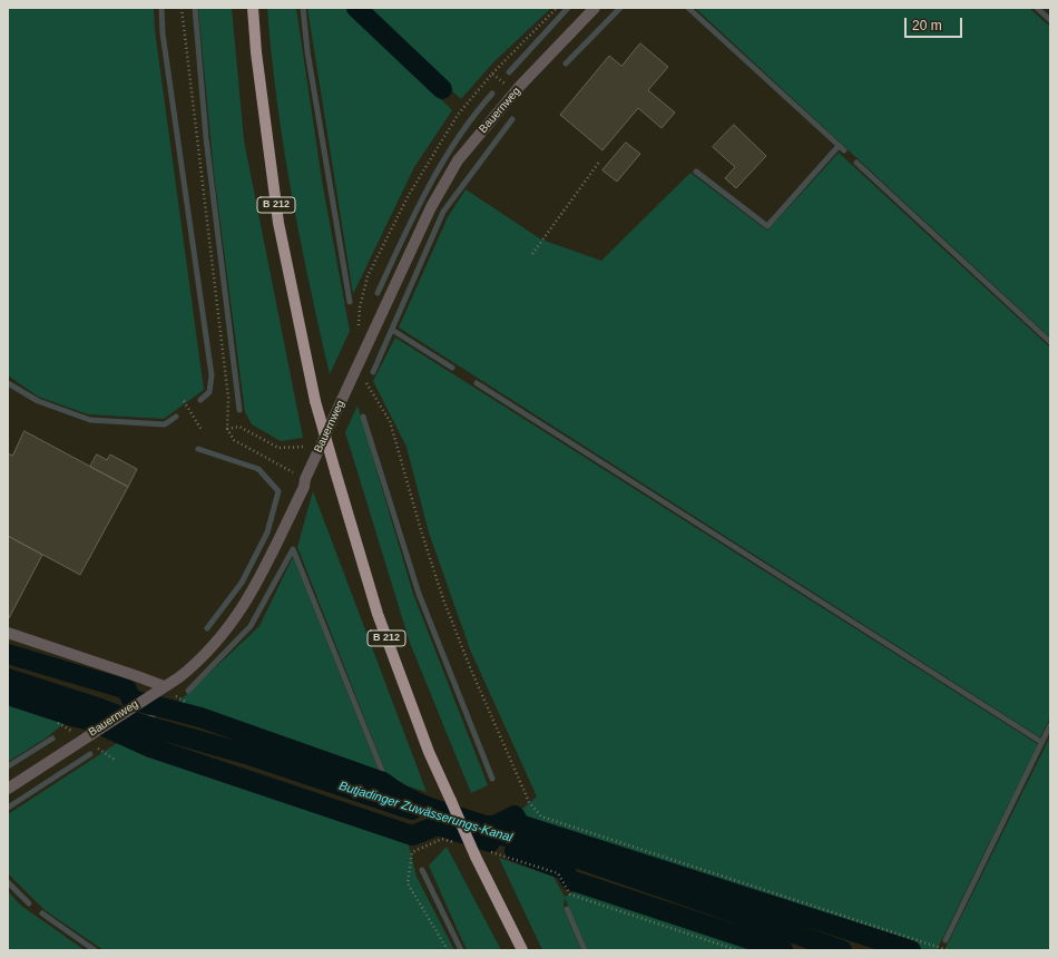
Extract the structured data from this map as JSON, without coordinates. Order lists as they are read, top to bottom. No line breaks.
{"streets":{"main road":["B 212"],"street":["Bauernweg"]},"water":["Butjadinger Zuwässerungs-Kanal"],"scale_bar":"20 m"}
